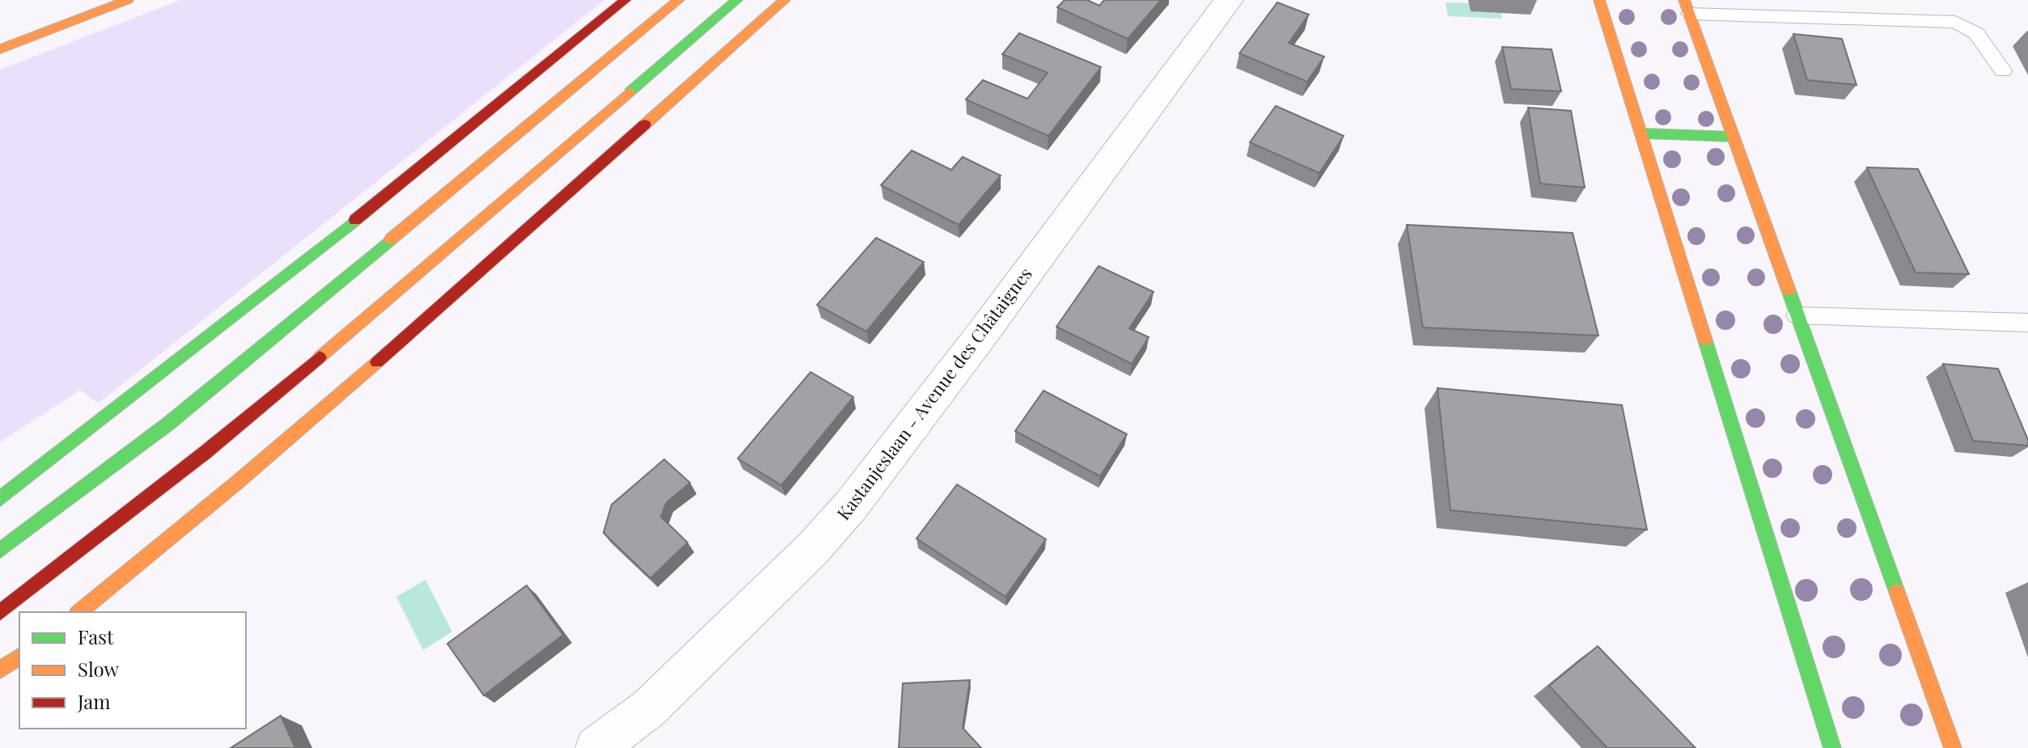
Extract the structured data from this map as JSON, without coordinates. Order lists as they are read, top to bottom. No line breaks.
{"streets":{"street":["Kastanjeslaan - Avenue des Châtaignes"]},"legend":["Fast","Slow","Jam"]}
